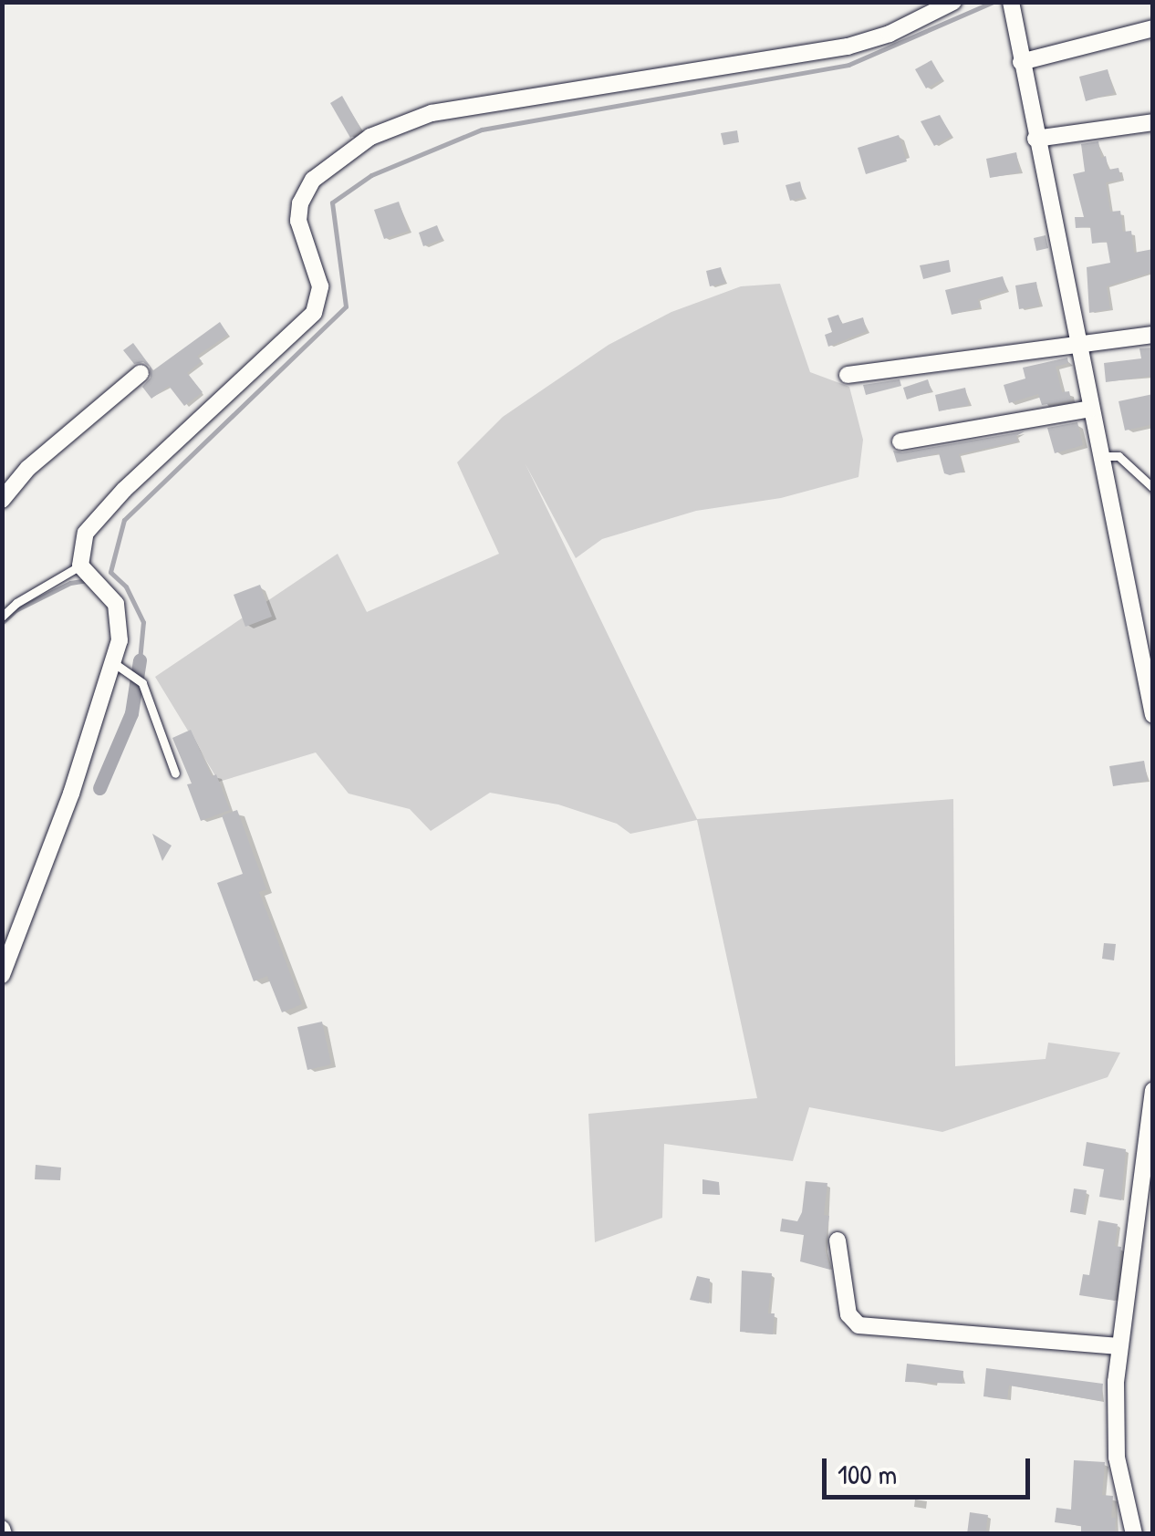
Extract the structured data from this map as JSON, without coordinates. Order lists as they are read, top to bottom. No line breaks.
{"scale_bar":"100 m"}
